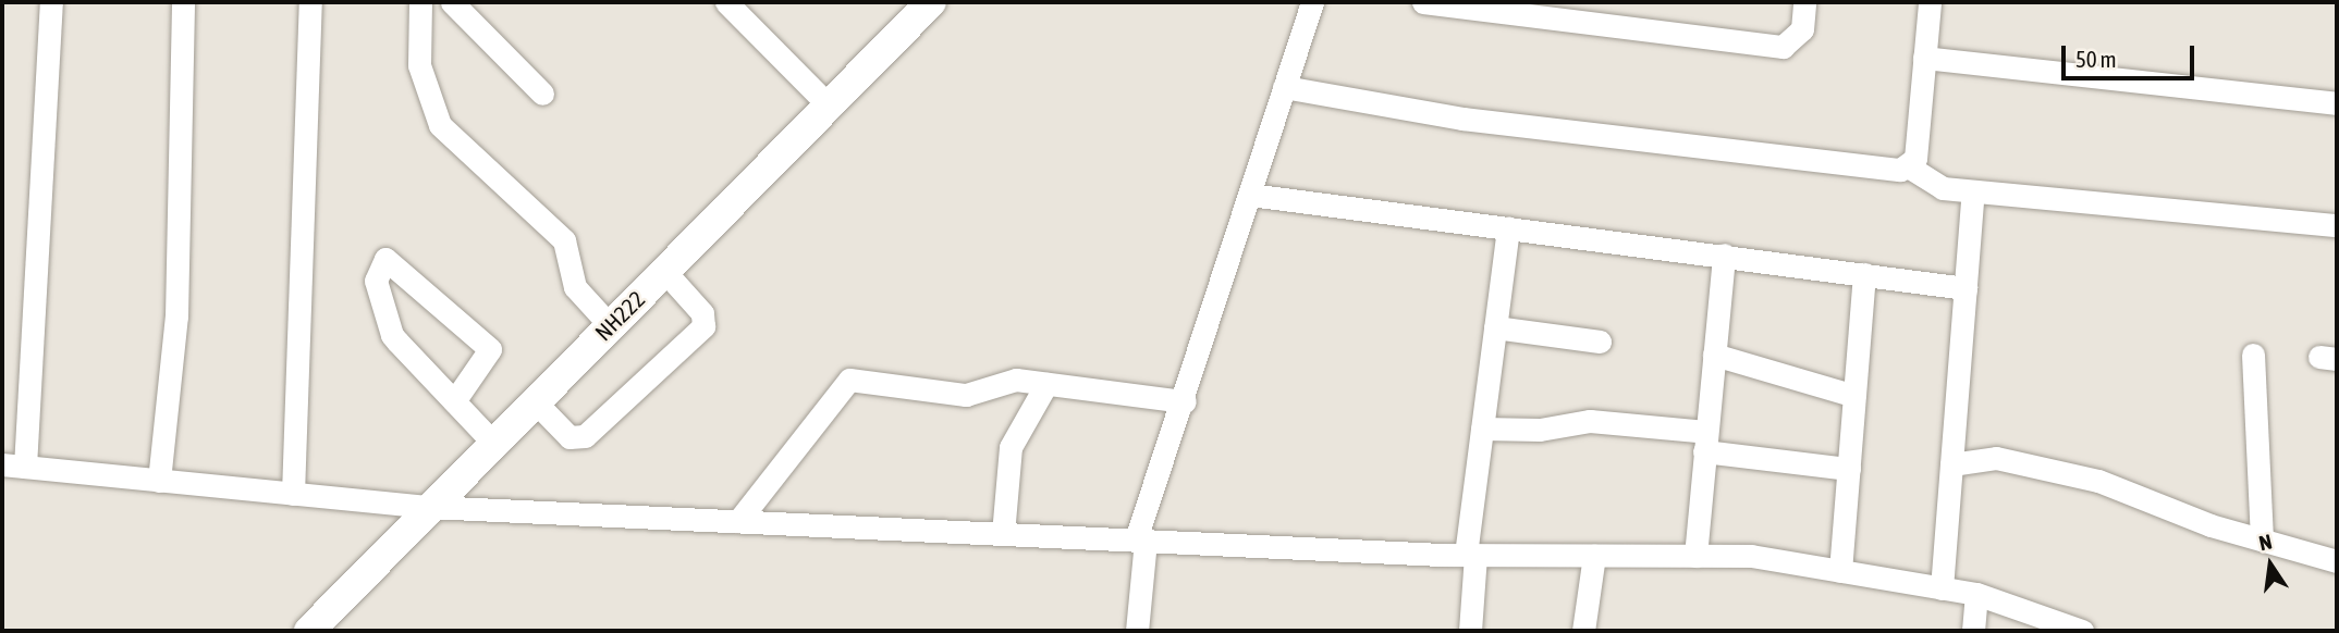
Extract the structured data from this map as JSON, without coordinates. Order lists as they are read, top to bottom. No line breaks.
{"streets":{"main road":["NH222"]},"scale_bar":"50 m","north":"top"}
